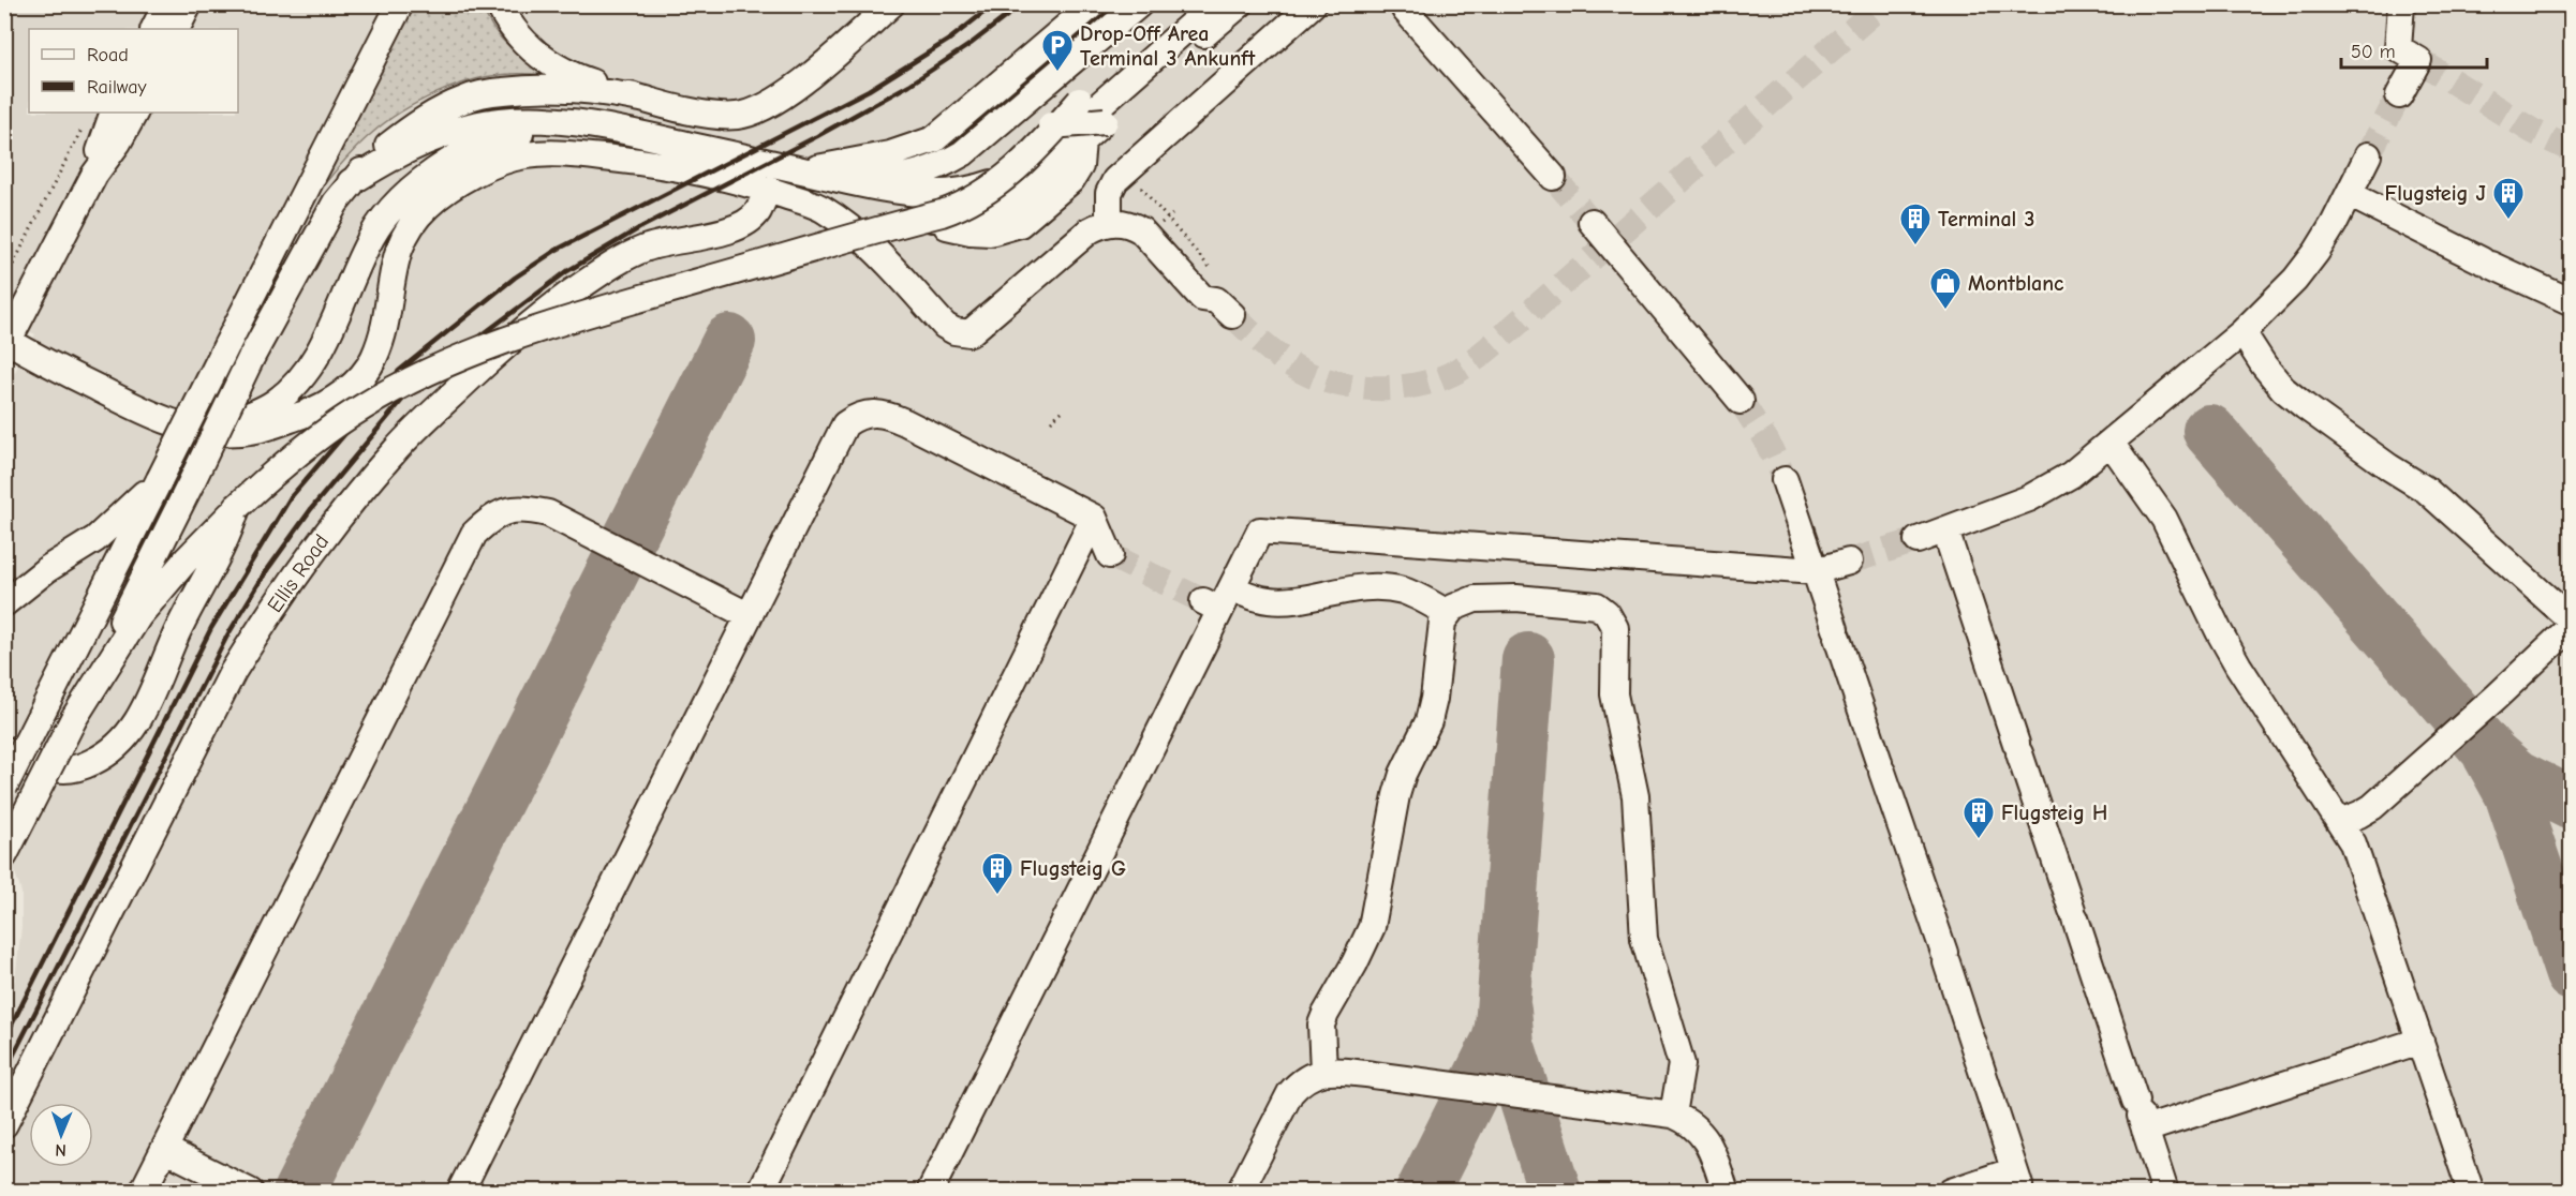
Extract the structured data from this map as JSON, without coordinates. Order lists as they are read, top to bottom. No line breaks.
{"streets":{"street":["Ellis Road"]},"places":{"parking":["Drop-Off Area Terminal 3 Ankunft"],"building":["Flugsteig J","Terminal 3","Flugsteig H","Flugsteig G"],"shop":["Montblanc"]},"legend":["Road","Railway"],"scale_bar":"50 m","north":"bottom"}
